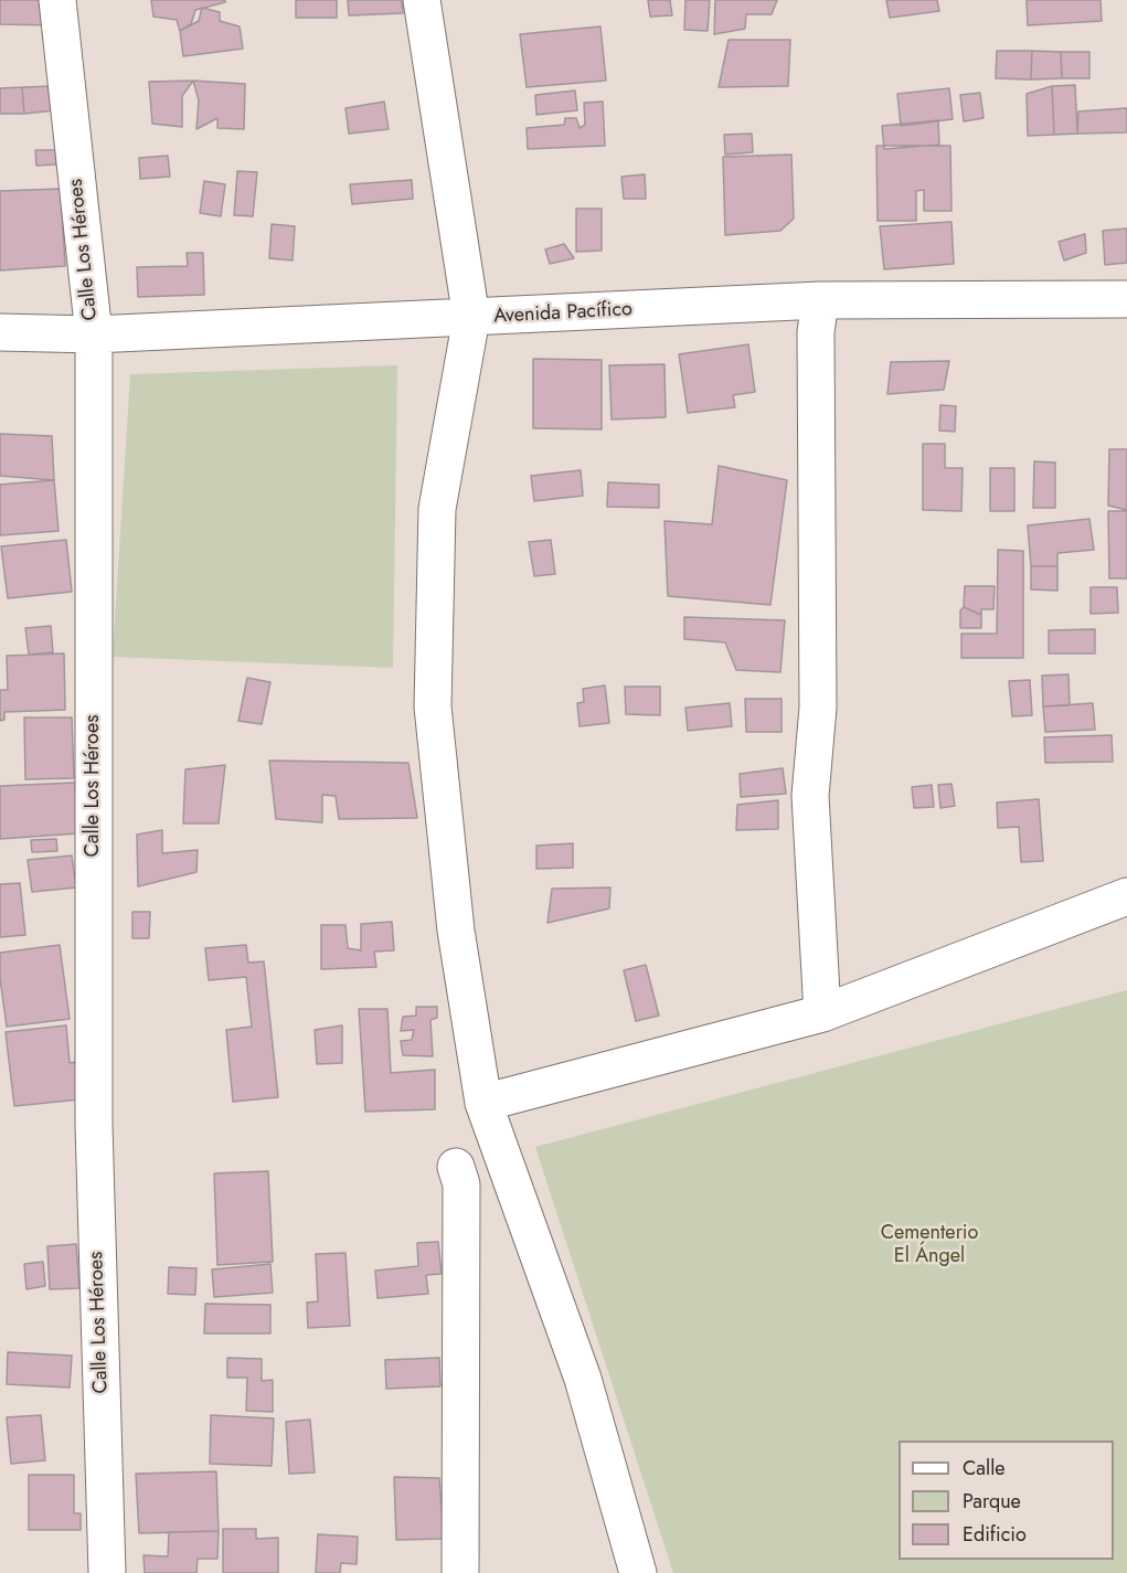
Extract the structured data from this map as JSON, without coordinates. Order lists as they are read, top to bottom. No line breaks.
{"streets":{"street":["Calle Los Héroes","Avenida Pacífico"]},"crossings":[["Calle Los Héroes","Avenida Pacífico"]],"parks":["Cementerio El Ángel"],"legend":["Calle","Parque","Edificio"]}
